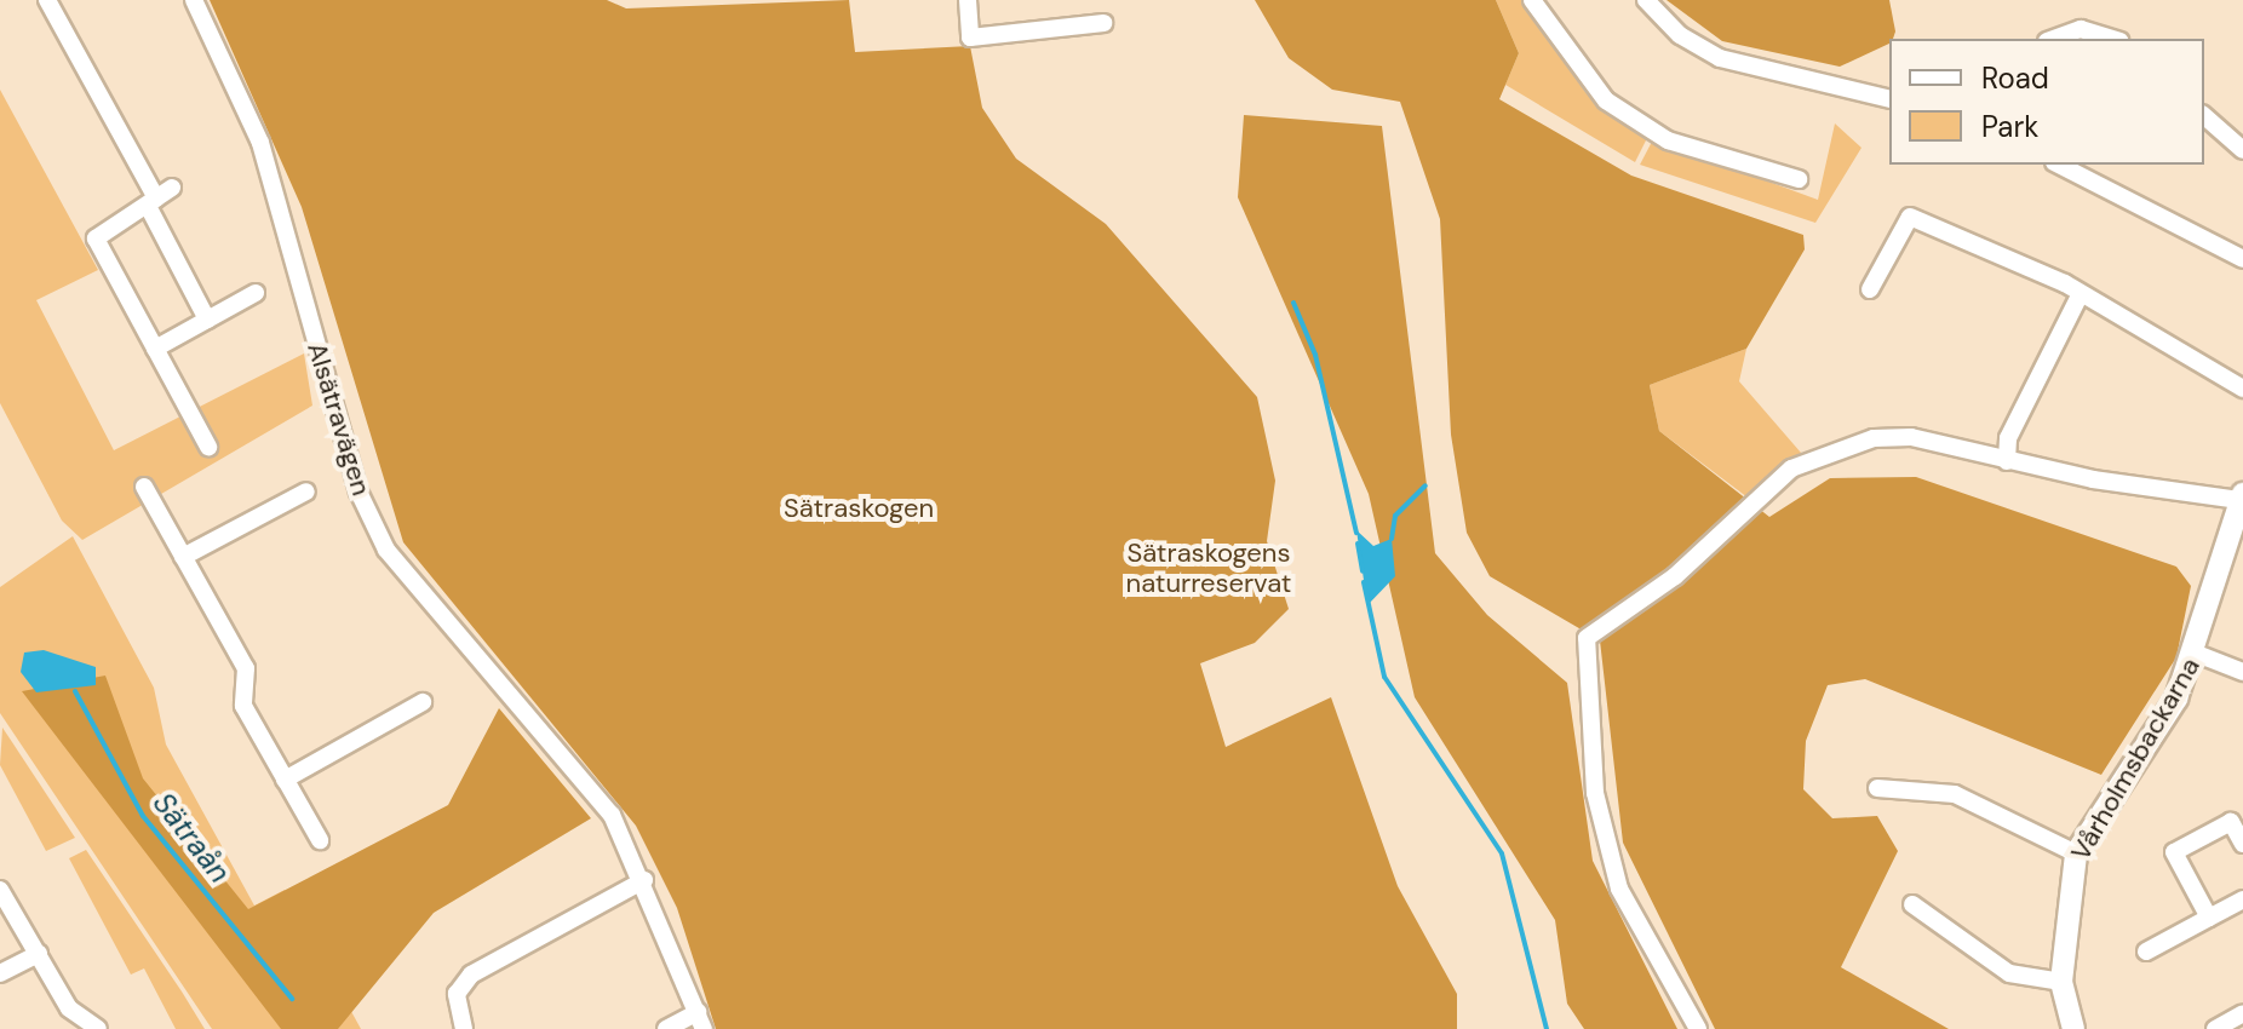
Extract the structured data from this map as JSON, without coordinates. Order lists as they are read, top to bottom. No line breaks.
{"streets":{"street":["Alsätravägen","Vårholmsbackarna"]},"water":["Sätraån"],"parks":["Sätraskogen","Sätraskogens naturreservat"],"legend":["Road","Park"]}
